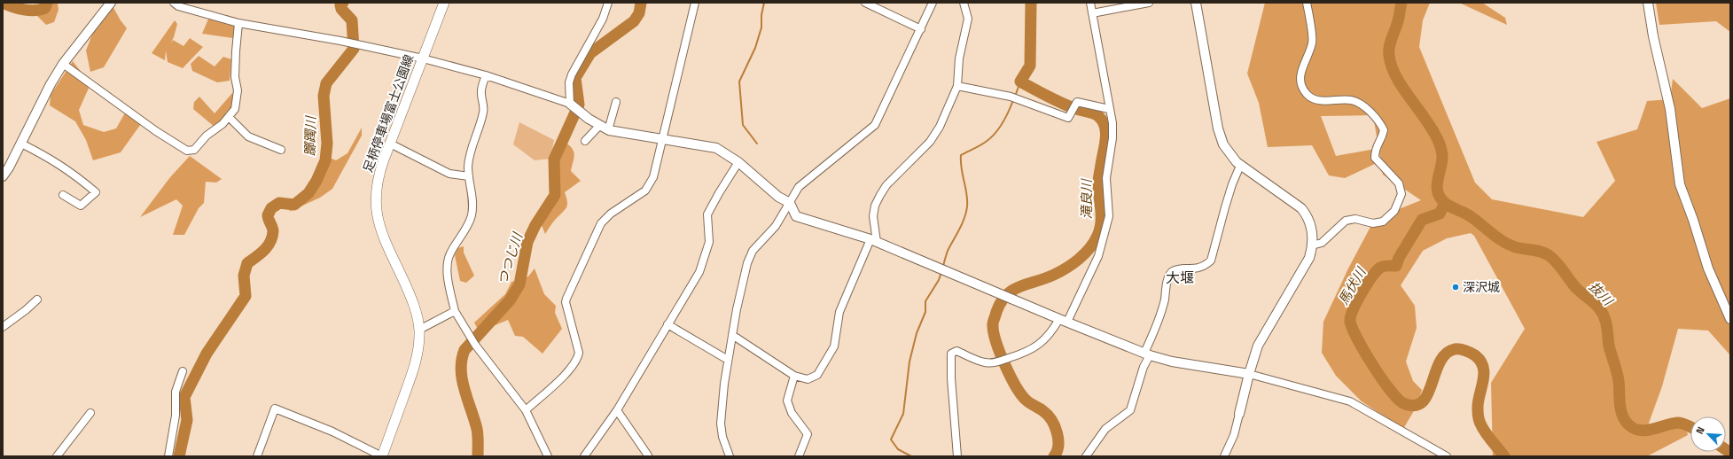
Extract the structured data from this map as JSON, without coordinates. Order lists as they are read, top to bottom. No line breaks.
{"streets":{"main road":["足柄停車場富士公園線"]},"districts":["大堰"],"water":["躑躅川","滝良川","つつじ川","馬伏川","抜川"],"places":["深沢城"],"north":"top left"}
